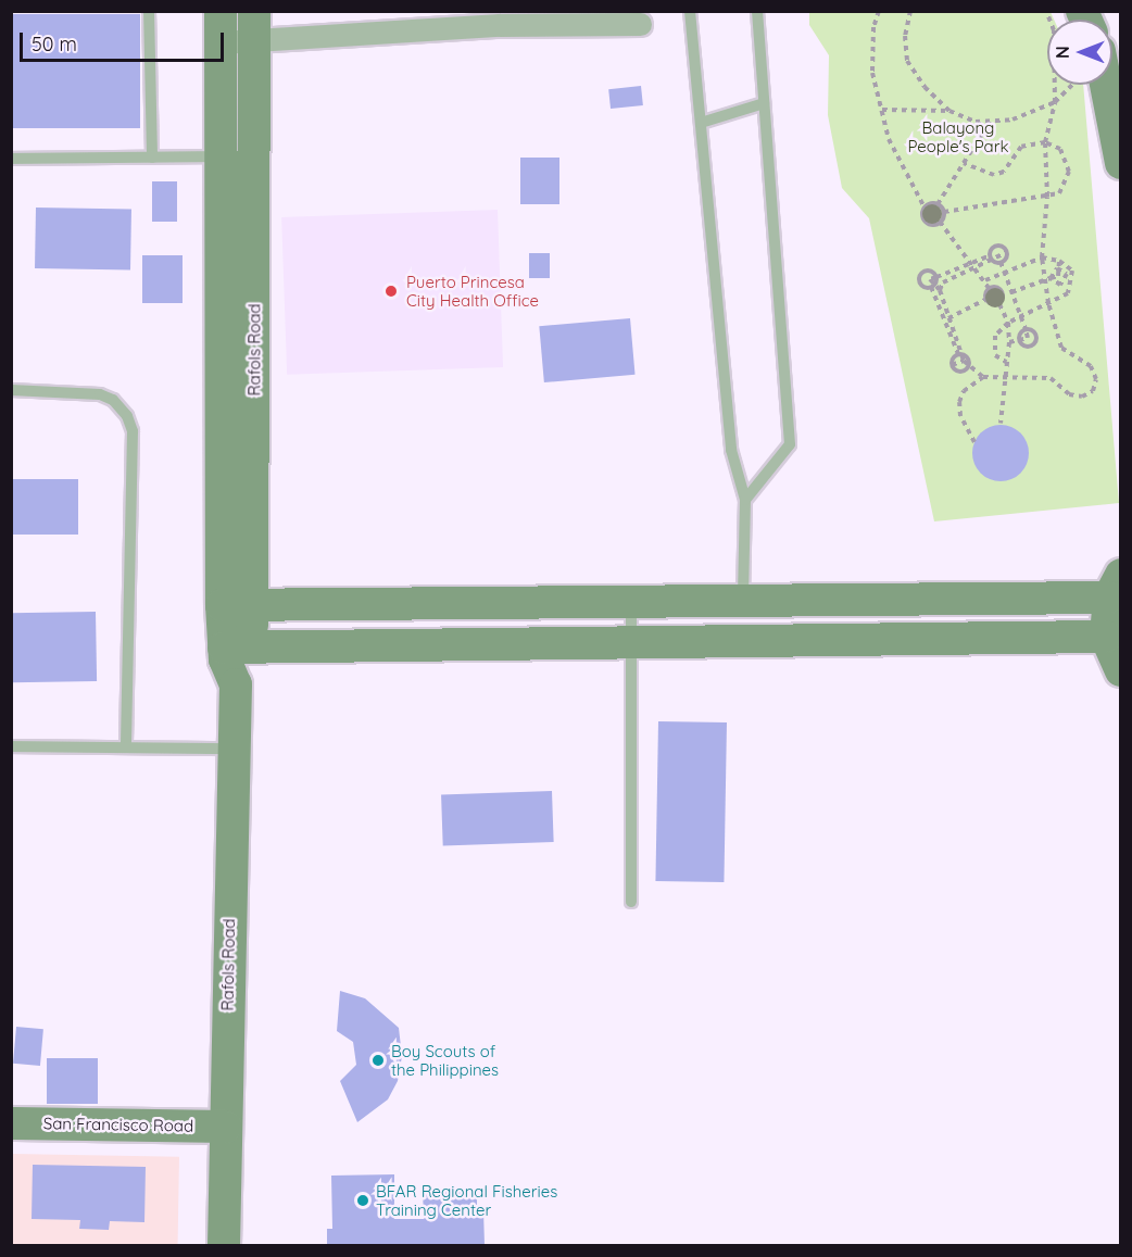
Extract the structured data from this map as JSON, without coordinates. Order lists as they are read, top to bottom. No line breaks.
{"streets":{"street":["Rafols Road","San Francisco Road"]},"crossings":[["Rafols Road","San Francisco Road"]],"parks":["Balayong People's Park"],"places":["Puerto Princesa City Health Office","Boy Scouts of the Philippines","BFAR Regional Fisheries Training Center"],"scale_bar":"50 m","north":"left"}
